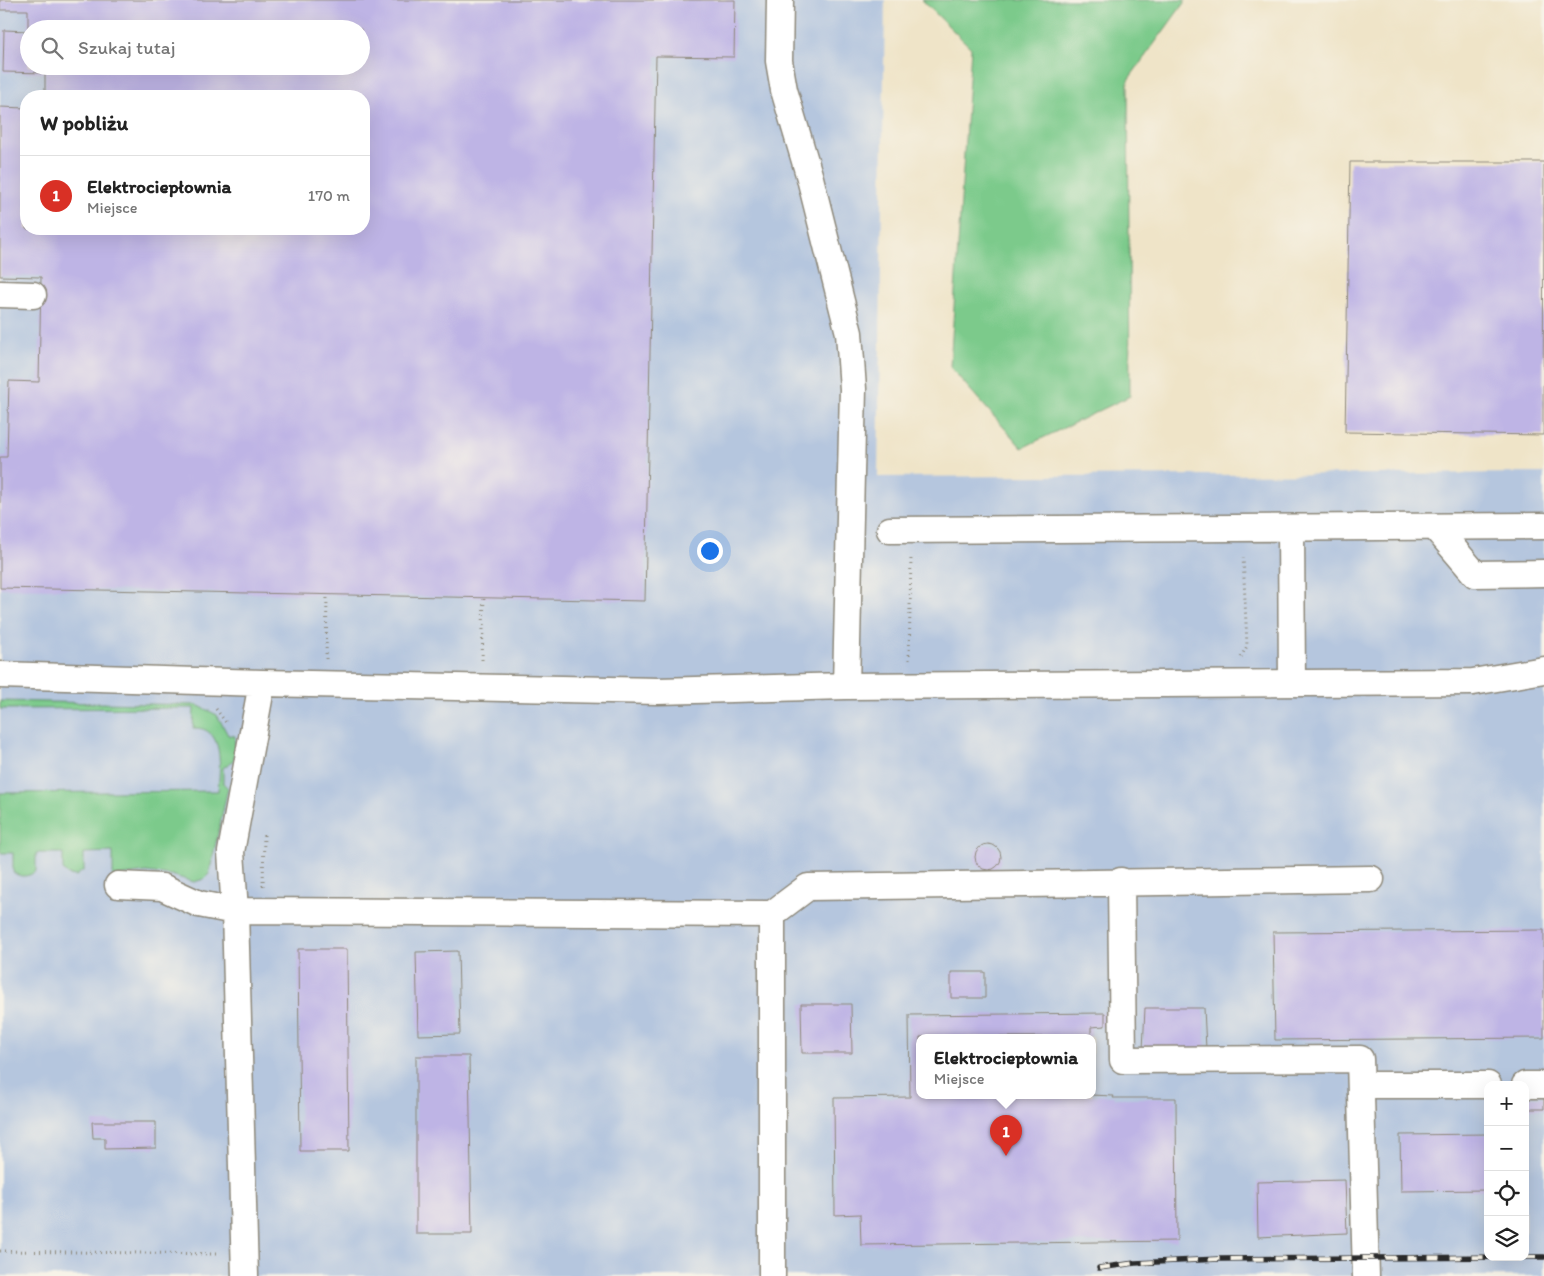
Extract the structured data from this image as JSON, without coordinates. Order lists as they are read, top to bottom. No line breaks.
{"page":{"search":"Szukaj tutaj","heading":"W pobliżu","list":[{"mark":"1","name":"Elektrociepłownia","note":"Miejsce","value":"170 m"}],"popup":["Elektrociepłownia","Miejsce"],"map_buttons":["+","−"],"pins":"1"}}
